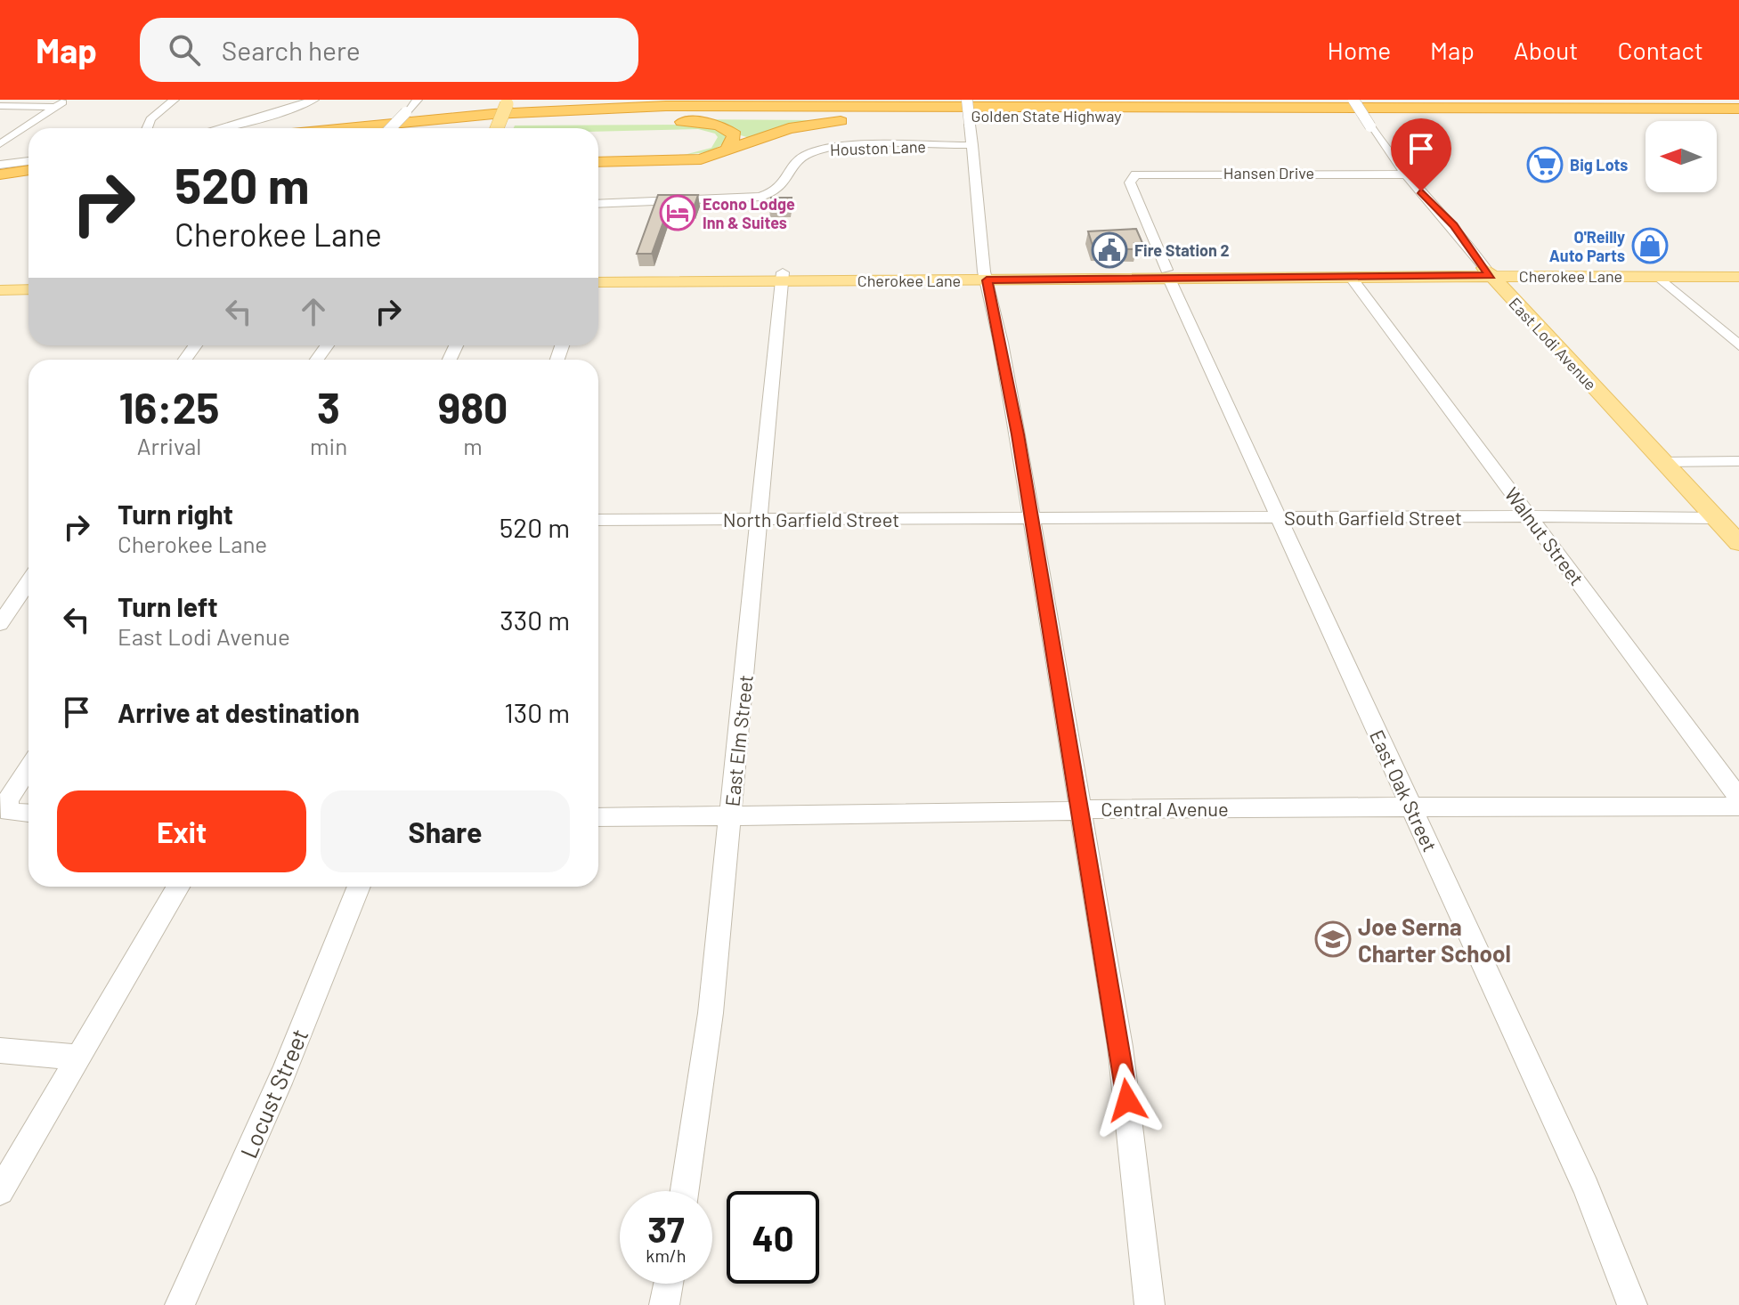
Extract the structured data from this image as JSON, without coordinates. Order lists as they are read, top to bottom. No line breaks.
{"streets":{"highway":["Golden State Highway"],"main road":["Cherokee Lane","East Lodi Avenue"],"street":["Houston Lane","Hansen Drive","South Garfield Street","North Garfield Street","Walnut Street","East Elm Street","East Oak Street","Central Avenue","Locust Street"]},"crossings":[["Hansen Drive","East Lodi Avenue"],["Hansen Drive","East Oak Street"],["Cherokee Lane","East Lodi Avenue"],["Cherokee Lane","Walnut Street"],["Cherokee Lane","East Elm Street"],["Cherokee Lane","East Oak Street"],["East Lodi Avenue","South Garfield Street"],["South Garfield Street","North Garfield Street"],["South Garfield Street","Walnut Street"],["South Garfield Street","East Oak Street"],["North Garfield Street","East Elm Street"],["East Elm Street","Central Avenue"],["East Oak Street","Central Avenue"]],"places":{"supermarket":["Big Lots"],"hotel":["Econo Lodge Inn & Suites"],"shop":["O'Reilly Auto Parts"],"public building":["Fire Station 2"],"school or university":["Joe Serna Charter School"]},"north":"left","page":{"header":"Map","search":"Search here","nav":["Home","Map","About","Contact"],"turn":["520 m","Cherokee Lane"],"eta":["16:25","Arrival","3","min","980","m"],"list":[{"name":"Turn right","note":"Cherokee Lane","value":"520 m"},{"name":"Turn left","note":"East Lodi Avenue","value":"330 m"},{"name":"Arrive at destination","value":"130 m"}],"buttons":["Exit","Share"],"speed":"37 km/h","limit":"40"}}
